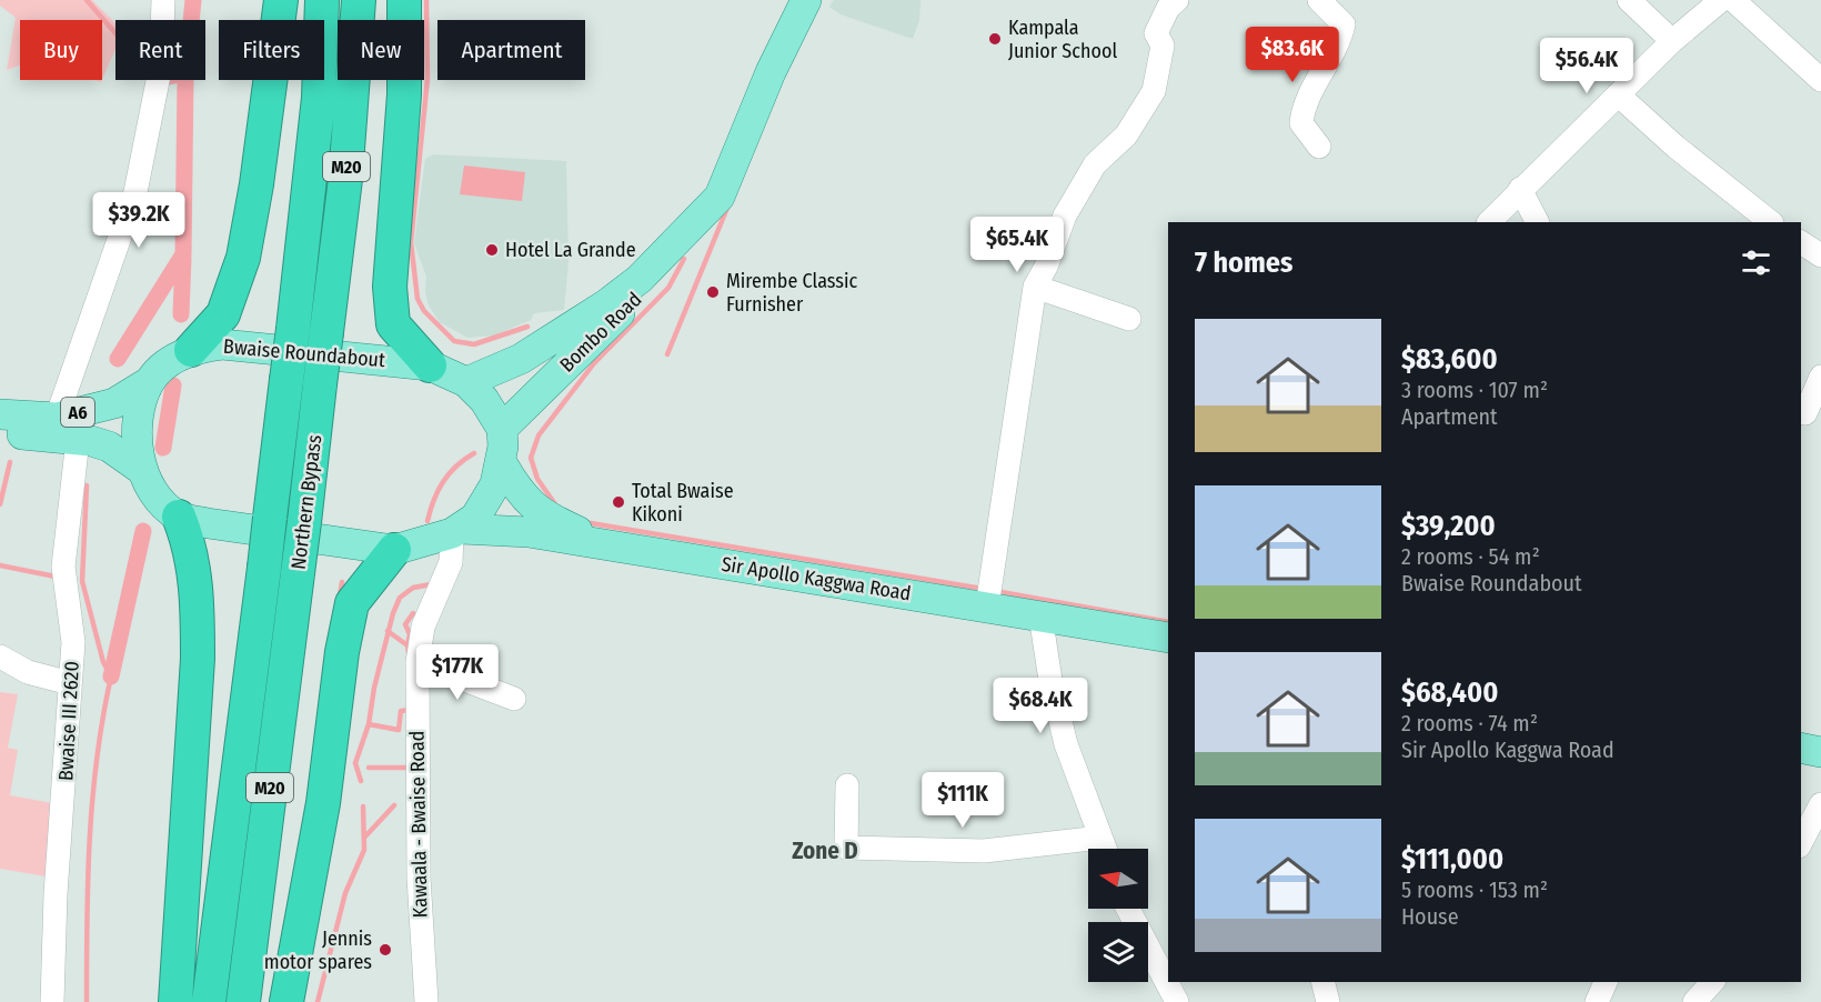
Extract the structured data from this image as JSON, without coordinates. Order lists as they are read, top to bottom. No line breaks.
{"streets":{"highway":["M20","Northern Bypass"],"main road":["Bombo Road","Bwaise Roundabout","A6","Sir Apollo Kaggwa Road"],"street":["Bwaise III 2620","Kawaala - Bwaise Road"]},"crossings":[["Bombo Road","Bwaise Roundabout"],["Bwaise Roundabout","A6"],["A6","Bwaise III 2620"],["Sir Apollo Kaggwa Road","Kawaala - Bwaise Road"]],"districts":["Zone D"],"places":["Kampala Junior School","Hotel La Grande","Mirembe Classic Furnisher","Total Bwaise Kikoni","Jennis motor spares"],"north":"left","page":{"chip":["Buy","Rent","Filters","New","Apartment"],"price":["$83.6K","$56.4K","$39.2K","$65.4K","$177K","$68.4K","$111K"],"heading":"7 homes","list":[{"name":"$83,600","note":"3 rooms · 107 m² · Apartment"},{"name":"$39,200","note":"2 rooms · 54 m² · Bwaise Roundabout"},{"name":"$68,400","note":"2 rooms · 74 m² · Sir Apollo Kaggwa Road"},{"name":"$111,000","note":"5 rooms · 153 m² · House"}]}}
